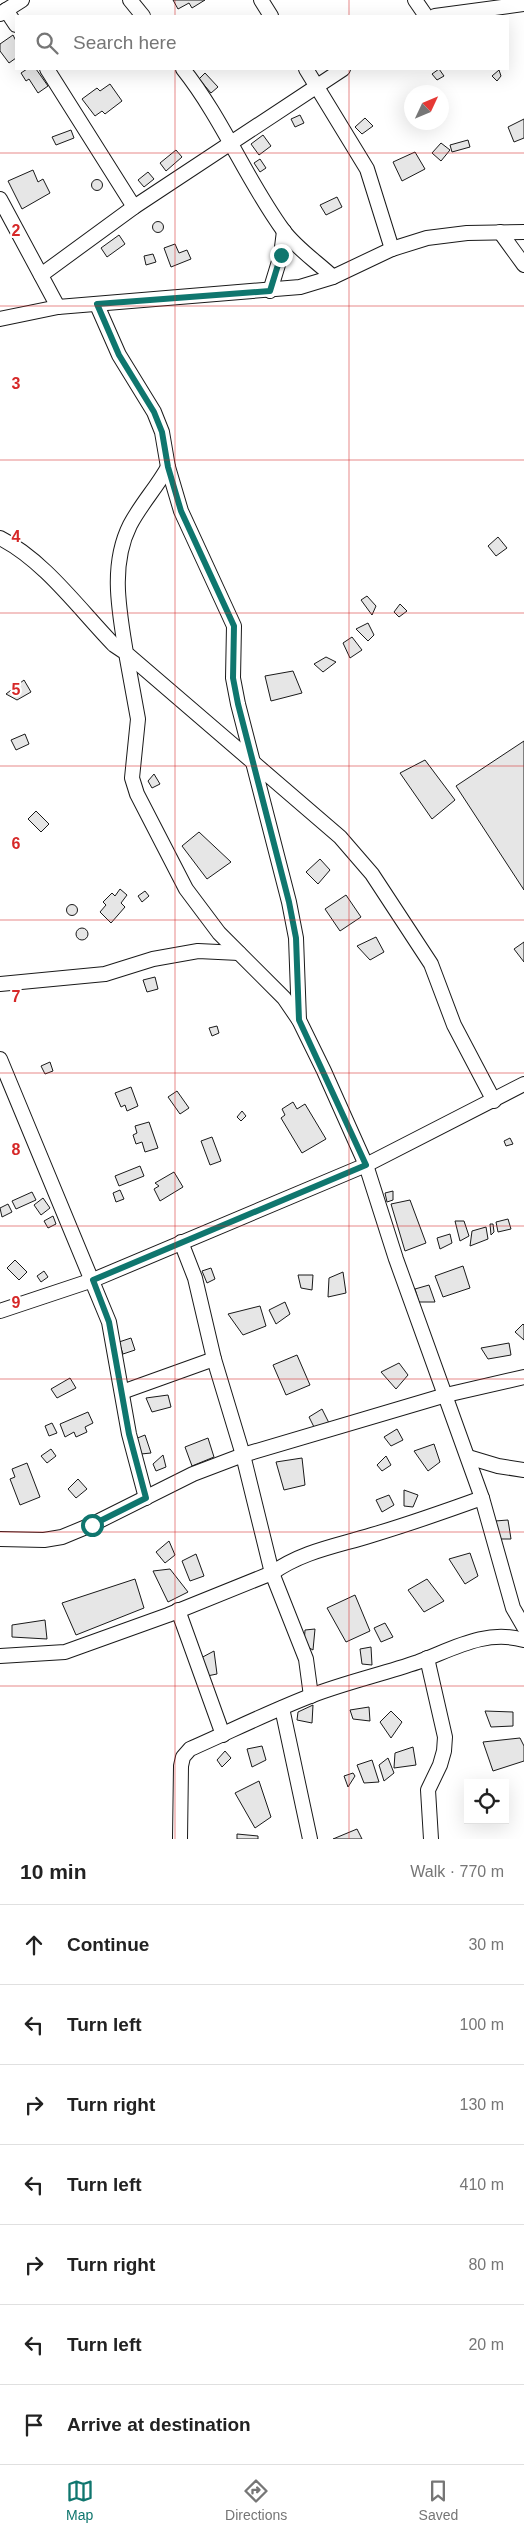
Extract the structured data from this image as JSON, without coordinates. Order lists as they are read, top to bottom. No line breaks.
{"north":"top right","page":{"search":"Search here","heading":["10 min","Walk · 770 m"],"list":[["Continue","30 m"],["Turn left","100 m"],["Turn right","130 m"],["Turn left","410 m"],["Turn right","80 m"],["Turn left","20 m"],"Arrive at destination"],"nav":["Map","Directions","Saved"]},"grid":{"rows":["2","3","4","5","6","7","8","9"]}}
